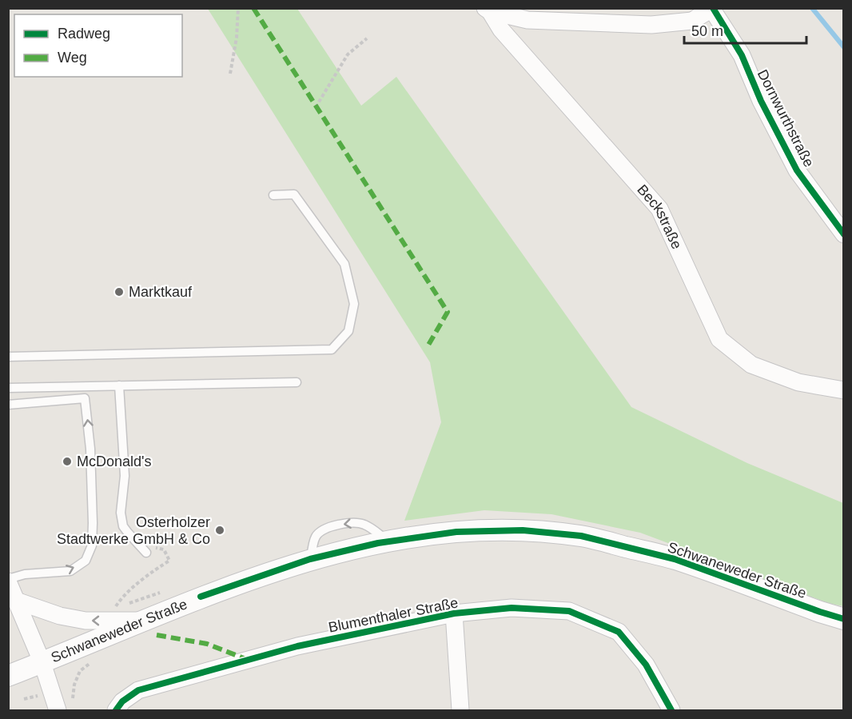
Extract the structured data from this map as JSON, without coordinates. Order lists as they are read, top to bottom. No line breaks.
{"streets":{"street":["Dornwurthstraße","Beckstraße","Schwaneweder Straße","Blumenthaler Straße"]},"places":["Marktkauf","McDonald's","Osterholzer Stadtwerke GmbH & Co"],"legend":["Radweg","Weg"],"scale_bar":"50 m"}
